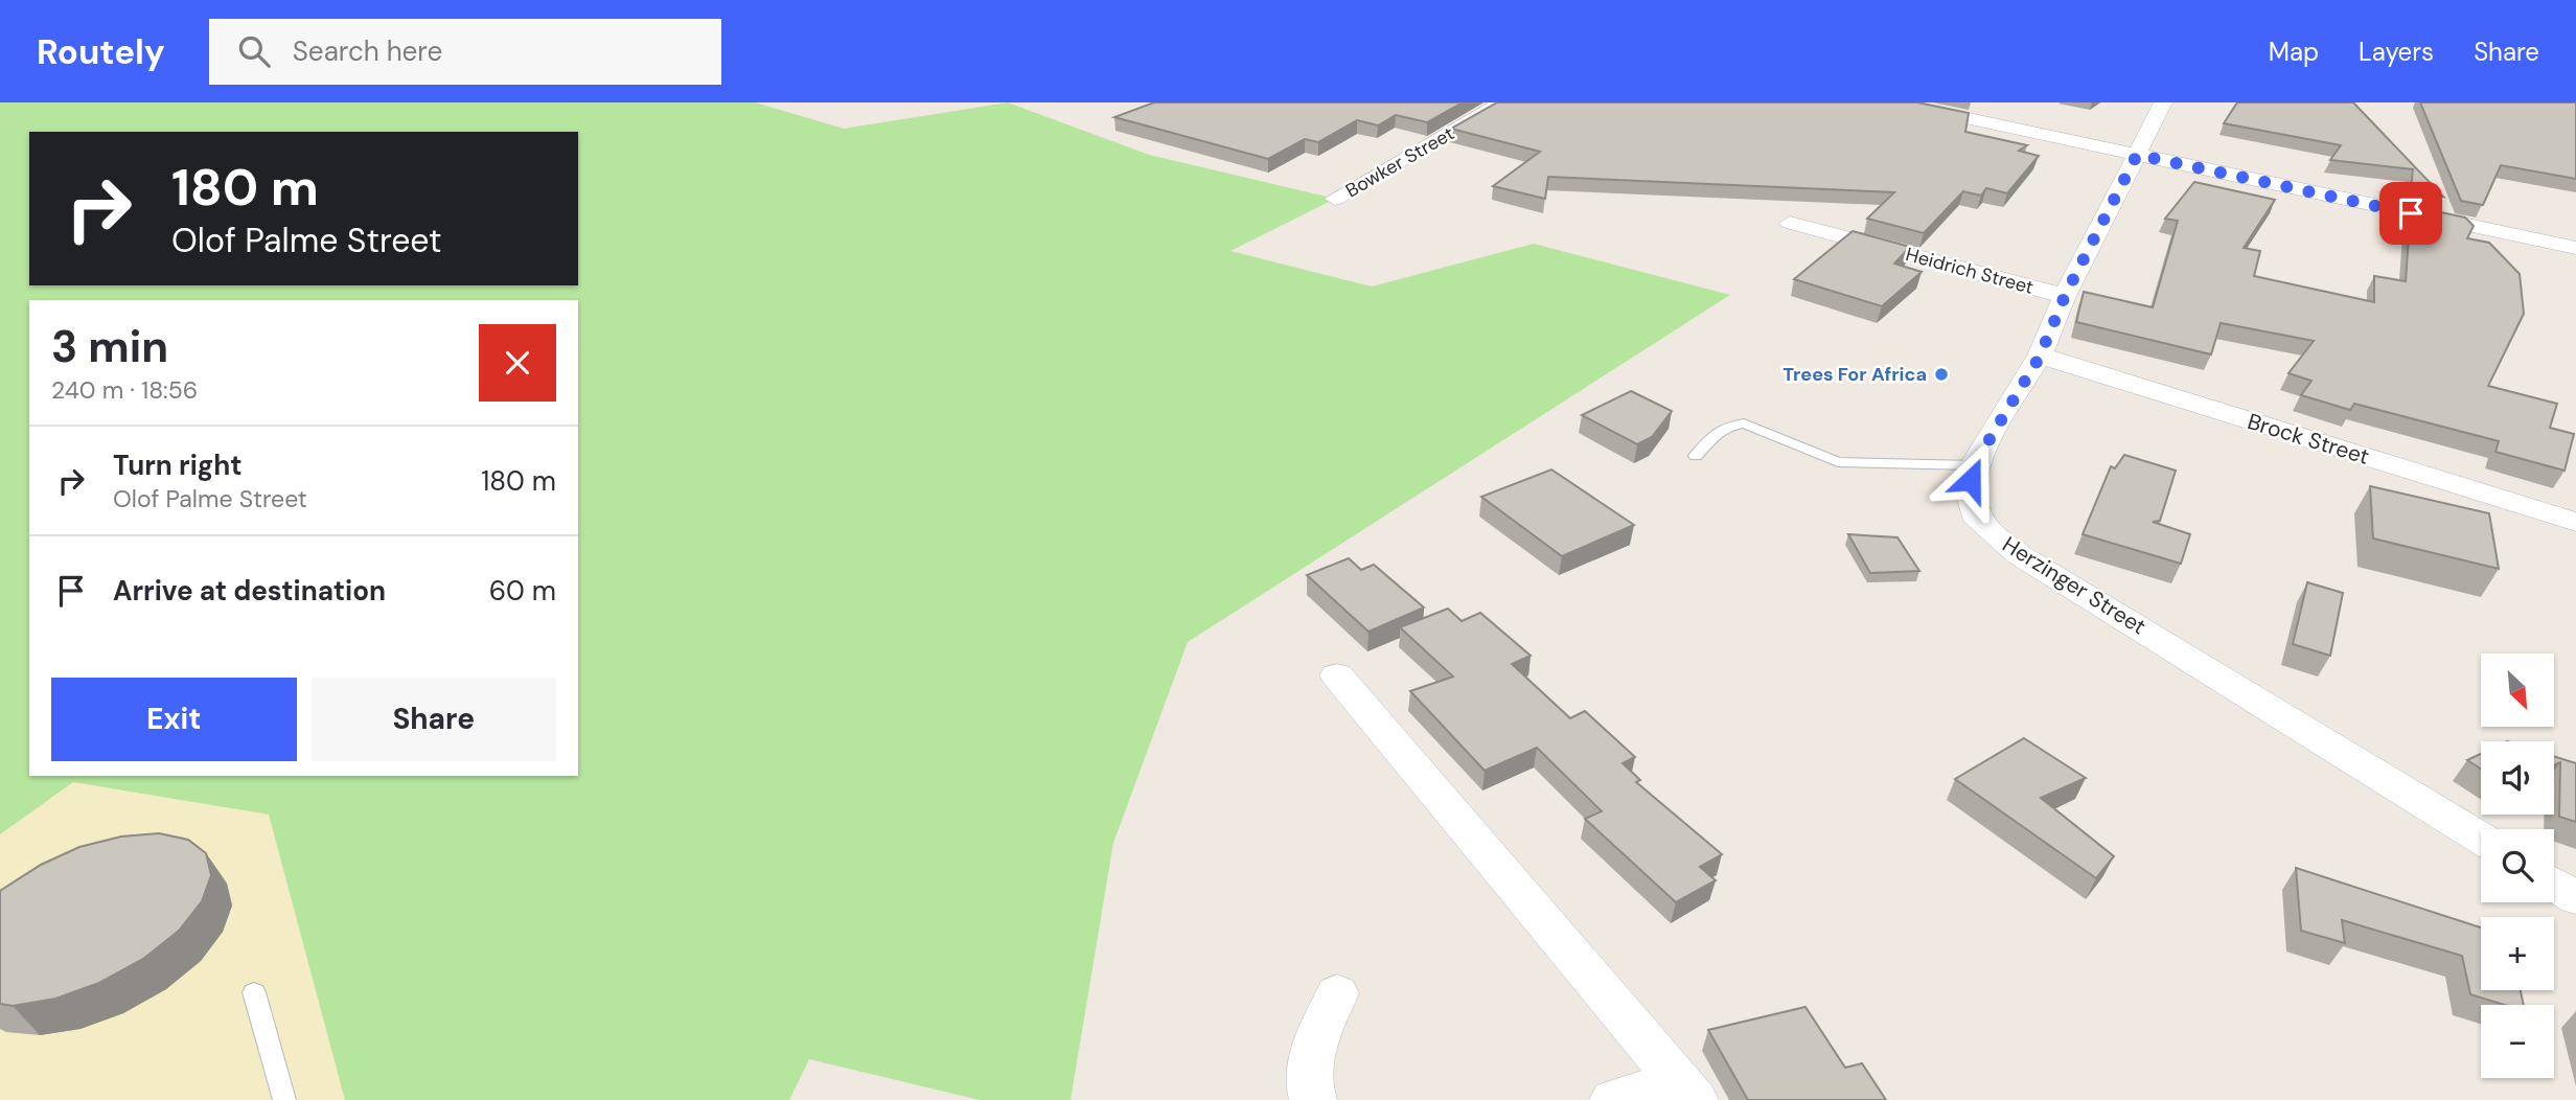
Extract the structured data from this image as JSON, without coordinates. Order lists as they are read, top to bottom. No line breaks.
{"streets":{"street":["Bowker Street","Heidrich Street","Brock Street","Herzinger Street"]},"crossings":[["Heidrich Street","Herzinger Street"],["Brock Street","Herzinger Street"]],"places":["Trees For Africa"],"north":"bottom right","page":{"header":"Routely","search":"Search here","nav":["Map","Layers","Share"],"turn":["180 m","Olof Palme Street"],"heading":["3 min","240 m · 18:56"],"list":[{"name":"Turn right","note":"Olof Palme Street","value":"180 m"},{"name":"Arrive at destination","value":"60 m"}],"map_buttons":["+","−"],"buttons":["Exit","Share"]}}
